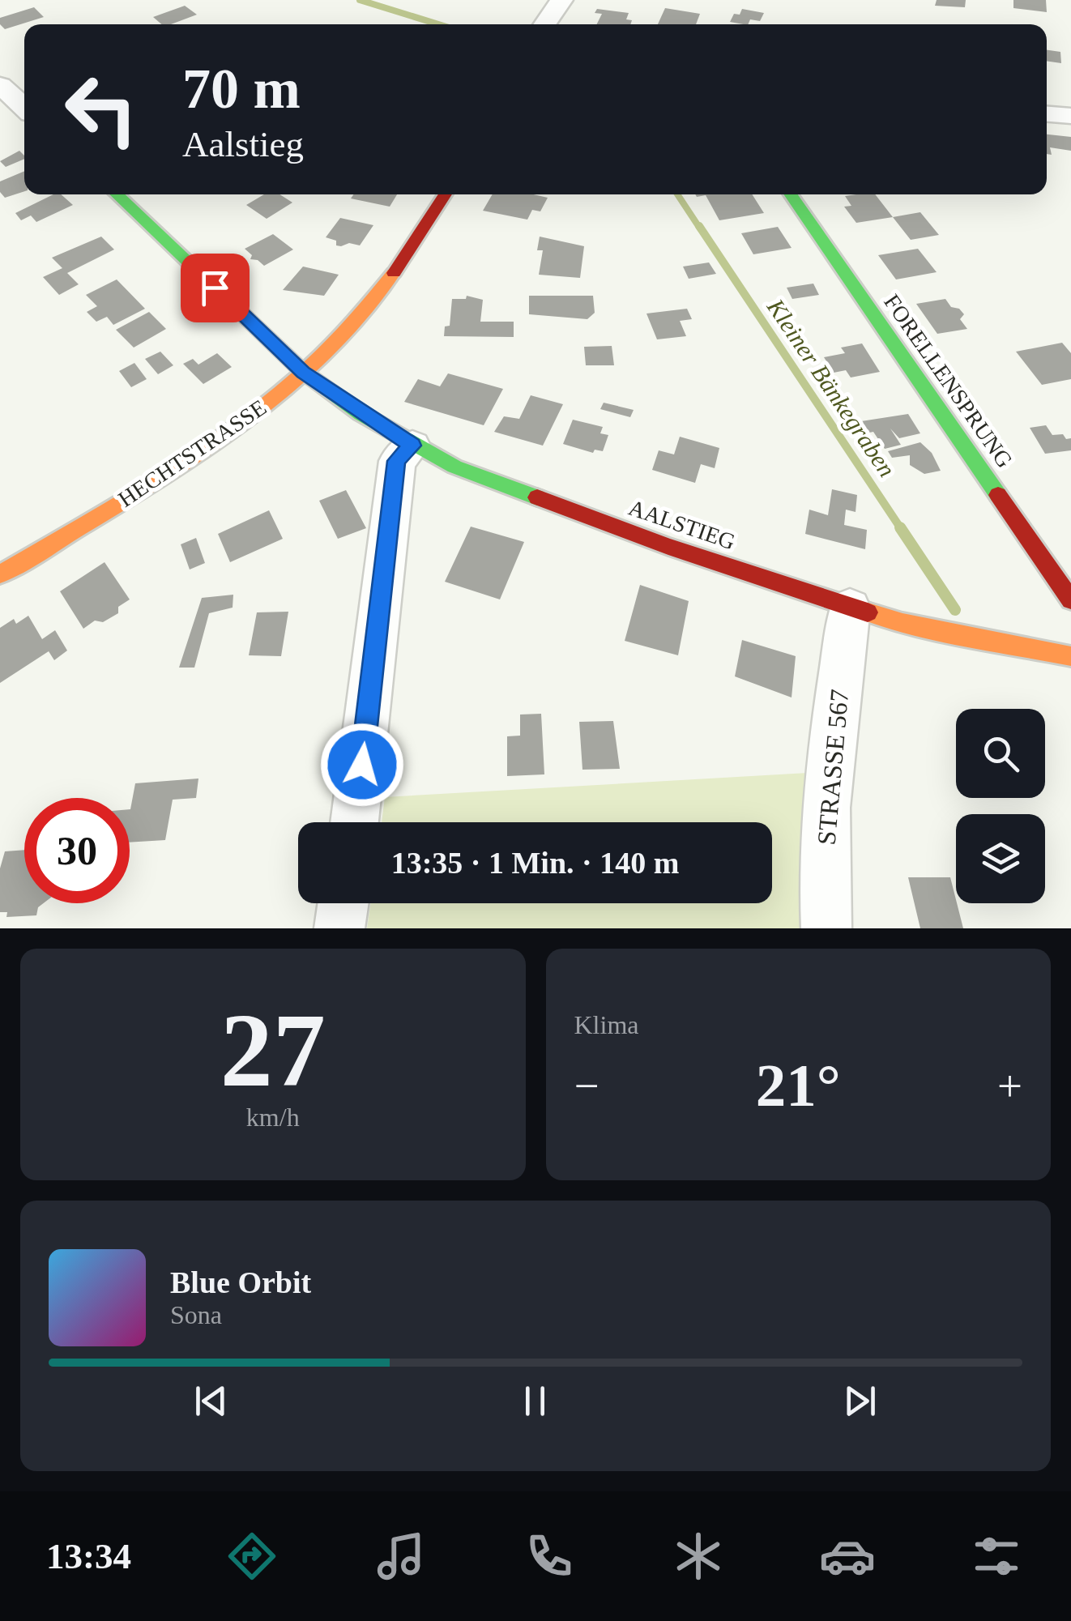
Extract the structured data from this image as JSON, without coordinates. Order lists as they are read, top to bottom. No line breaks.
{"streets":{"street":["FORELLENSPRUNG","HECHTSTRASSE","AALSTIEG","STRASSE 567"]},"crossings":[["HECHTSTRASSE","AALSTIEG"],["AALSTIEG","STRASSE 567"]],"water":["Kleiner Bänkegraben"],"page":{"turn":["70 m","Aalstieg"],"limit":"30","trip":"13:35 · 1 Min. · 140 m","tile":[["27","km/h"],"Klima"],"heat":["−","21°","+"],"song":["Blue Orbit","Sona"],"tabs":"13:34"}}
